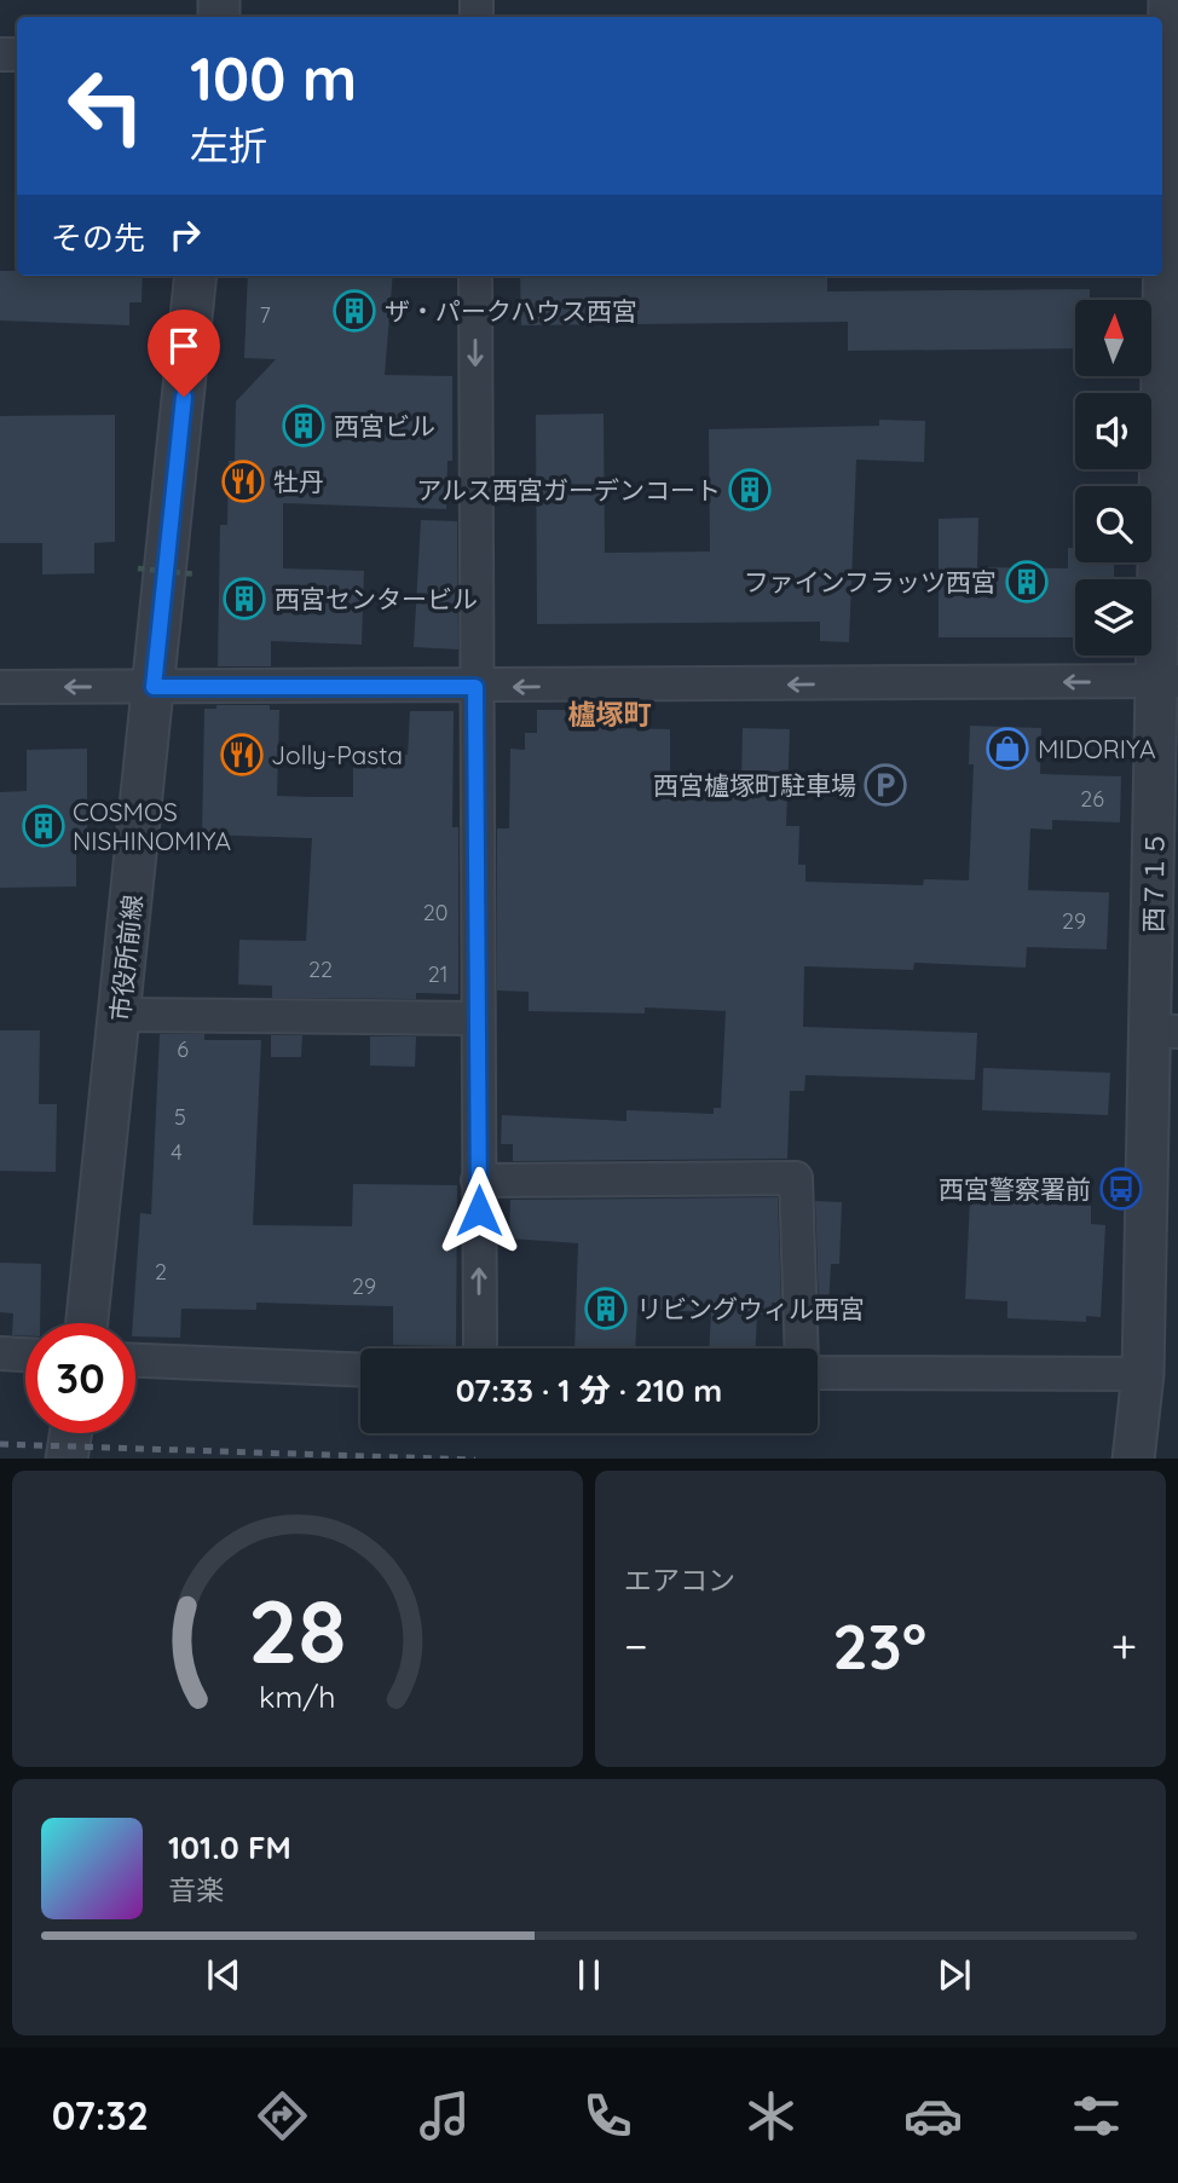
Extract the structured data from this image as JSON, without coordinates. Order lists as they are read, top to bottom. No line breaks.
{"streets":{"street":["西７１５","市役所前線"]},"districts":["櫨塚町"],"places":{"building":["ザ・パークハウス西宮","西宮ビル","アルス西宮ガーデンコート","ファインフラッツ西宮","西宮センタービル","COSMOS NISHINOMIYA","リビングウィル西宮"],"restaurant":["牡丹","Jolly-Pasta"],"shop":["MIDORIYA"],"parking":["西宮櫨塚町駐車場"],"bus stop":["西宮警察署前"]},"house_numbers":["7","26","20","29","22","21","6","5","4","2","29"],"north":"top","page":{"turn":["100 m","左折"],"then":"その先","limit":"30","trip":"07:33 · 1 分 · 210 m","tile":"エアコン","heat":["−","23°","+"],"song":["101.0 FM","音楽"],"tabs":"07:32","gauge":["28","km/h"]}}
